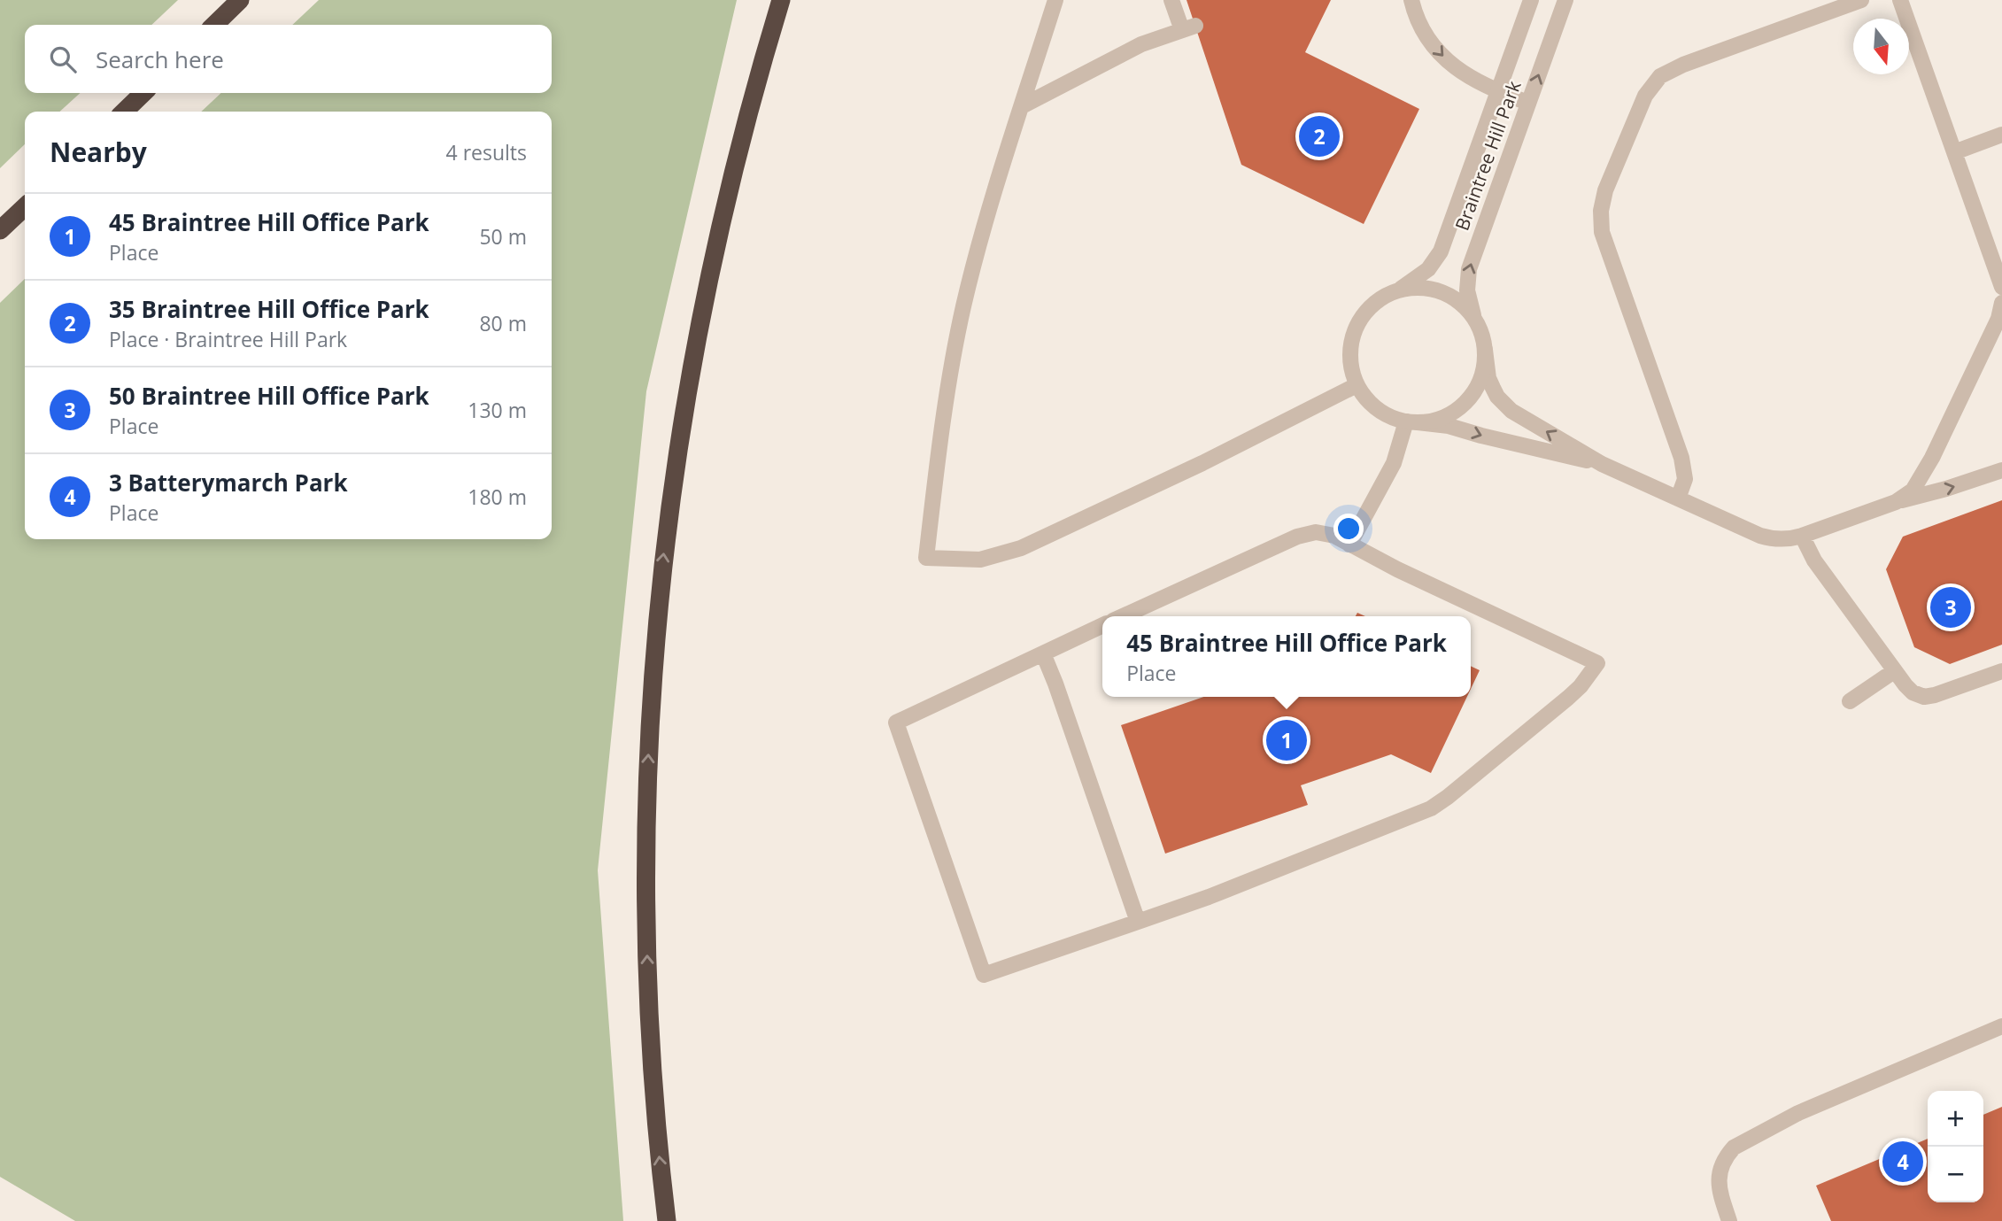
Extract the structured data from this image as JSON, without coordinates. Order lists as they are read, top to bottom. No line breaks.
{"streets":{"street":["Braintree Hill Park"]},"north":"bottom","page":{"search":"Search here","heading":["Nearby","4 results"],"pins":["2","3","1","4"],"list":[{"mark":"1","name":"45 Braintree Hill Office Park","note":"Place","value":"50 m"},{"mark":"2","name":"35 Braintree Hill Office Park","note":"Place · Braintree Hill Park","value":"80 m"},{"mark":"3","name":"50 Braintree Hill Office Park","note":"Place","value":"130 m"},{"mark":"4","name":"3 Batterymarch Park","note":"Place","value":"180 m"}],"popup":["45 Braintree Hill Office Park","Place"],"map_buttons":["+","−"]}}
